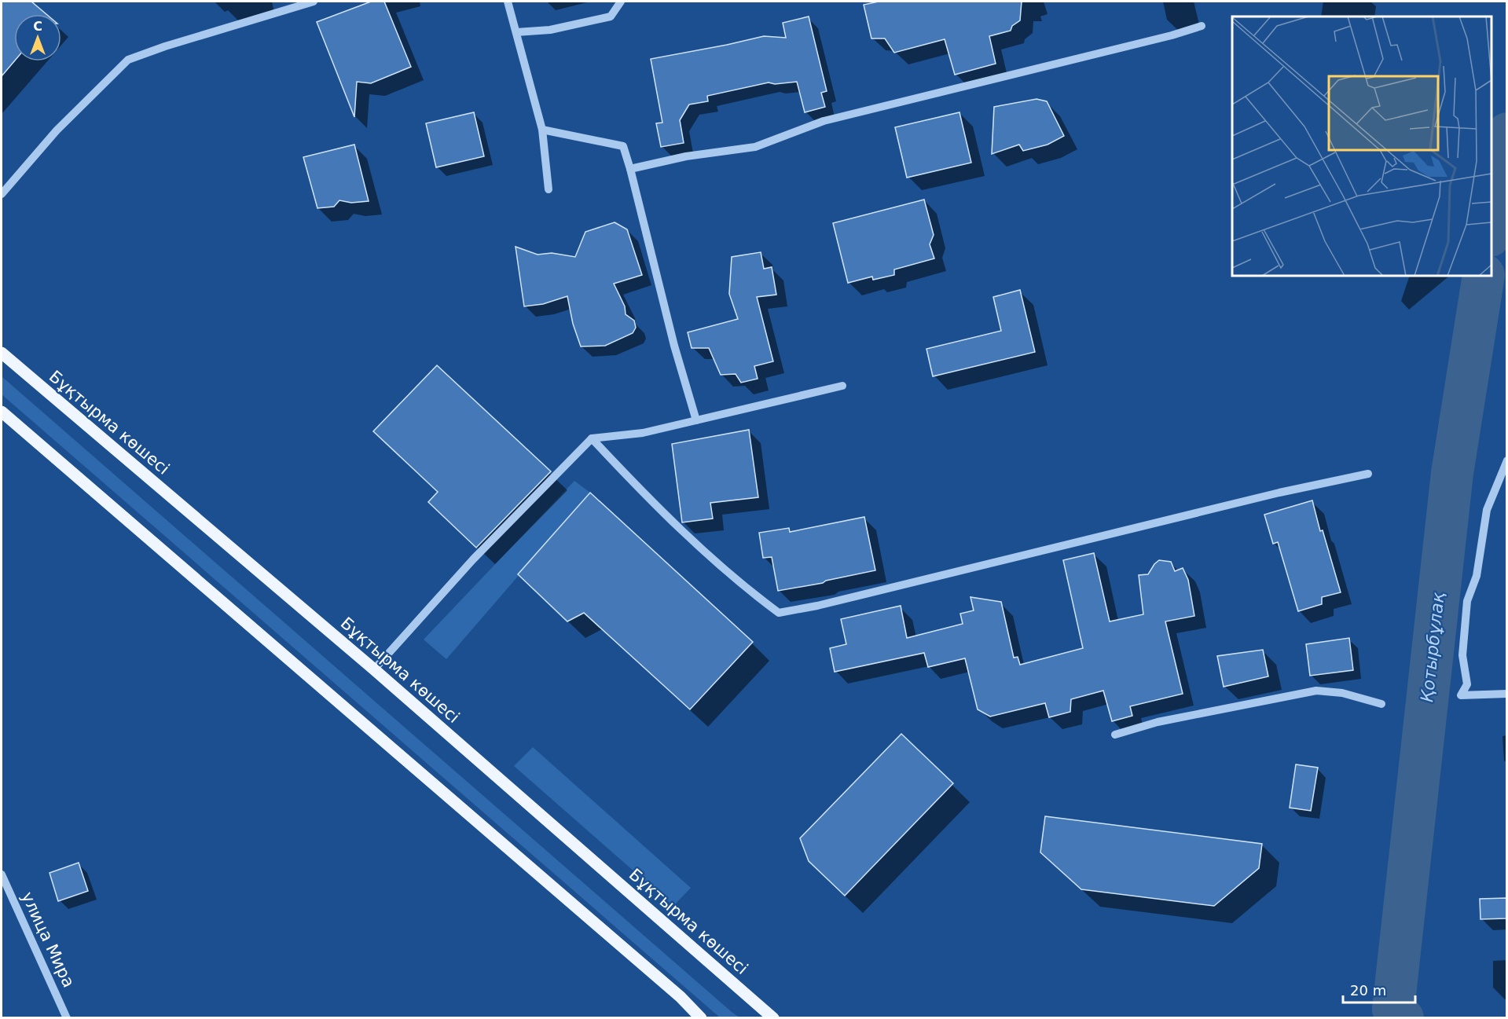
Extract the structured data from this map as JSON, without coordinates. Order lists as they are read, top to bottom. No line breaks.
{"streets":{"main road":["Бұқтырма көшесі"],"street":["улица Мира"]},"water":["Қотырбұлақ"],"scale_bar":"20 m","north":"top"}
